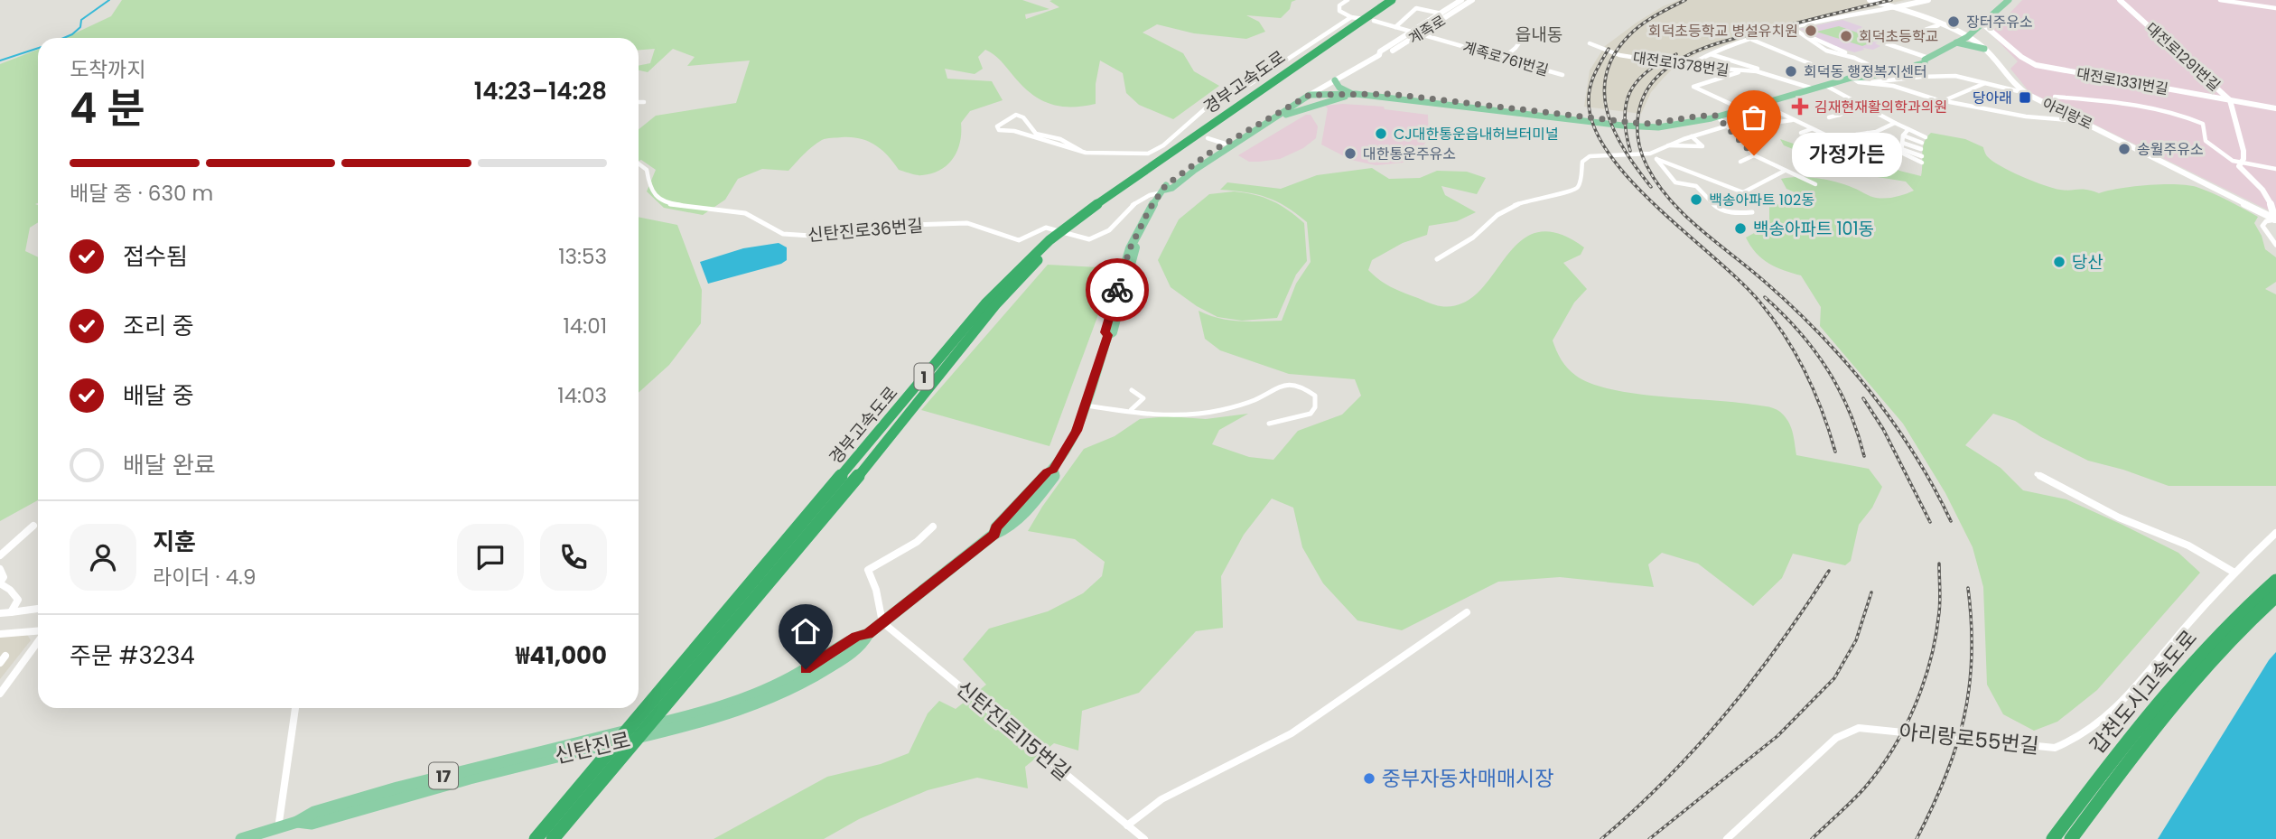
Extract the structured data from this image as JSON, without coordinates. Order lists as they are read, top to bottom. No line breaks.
{"streets":{"highway":["경부고속도로","1","갑천도시고속도로"],"main road":["계족로","대전로1291번길","대전로1331번길","아리랑로","신탄진로","17"],"street":["계족로761번길","대전로1378번길","신탄진로36번길","신탄진로115번길","아리랑로55번길"]},"crossings":[["계족로","계족로761번길"],["계족로","신탄진로"],["계족로","17"],["대전로1291번길","대전로1331번길"],["대전로1291번길","아리랑로"],["신탄진로36번길","신탄진로"],["신탄진로115번길","신탄진로"],["신탄진로","17"]],"districts":["읍내동"],"places":{"other":["장터주유소","회덕초등학교 병설유치원","회덕초등학교","회덕동 행정복지센터","CJ대한통운읍내허브터미널","송월주유소","대한통운주유소","가정가든","백송아파트 102동","백송아파트 101동","당산","중부자동차매매시장"],"transit":["당아래"],"health":["김재현재활의학과의원"]},"page":{"heading":["4 분","도착까지","14:23–14:28"],"panel":["지훈","라이더 · 4.9","주문 #3234","₩41,000"],"bubble":"가정가든","bar":"배달 중 · 630 m","list":[["접수됨","13:53"],["조리 중","14:01"],["배달 중","14:03"],"배달 완료"]}}
